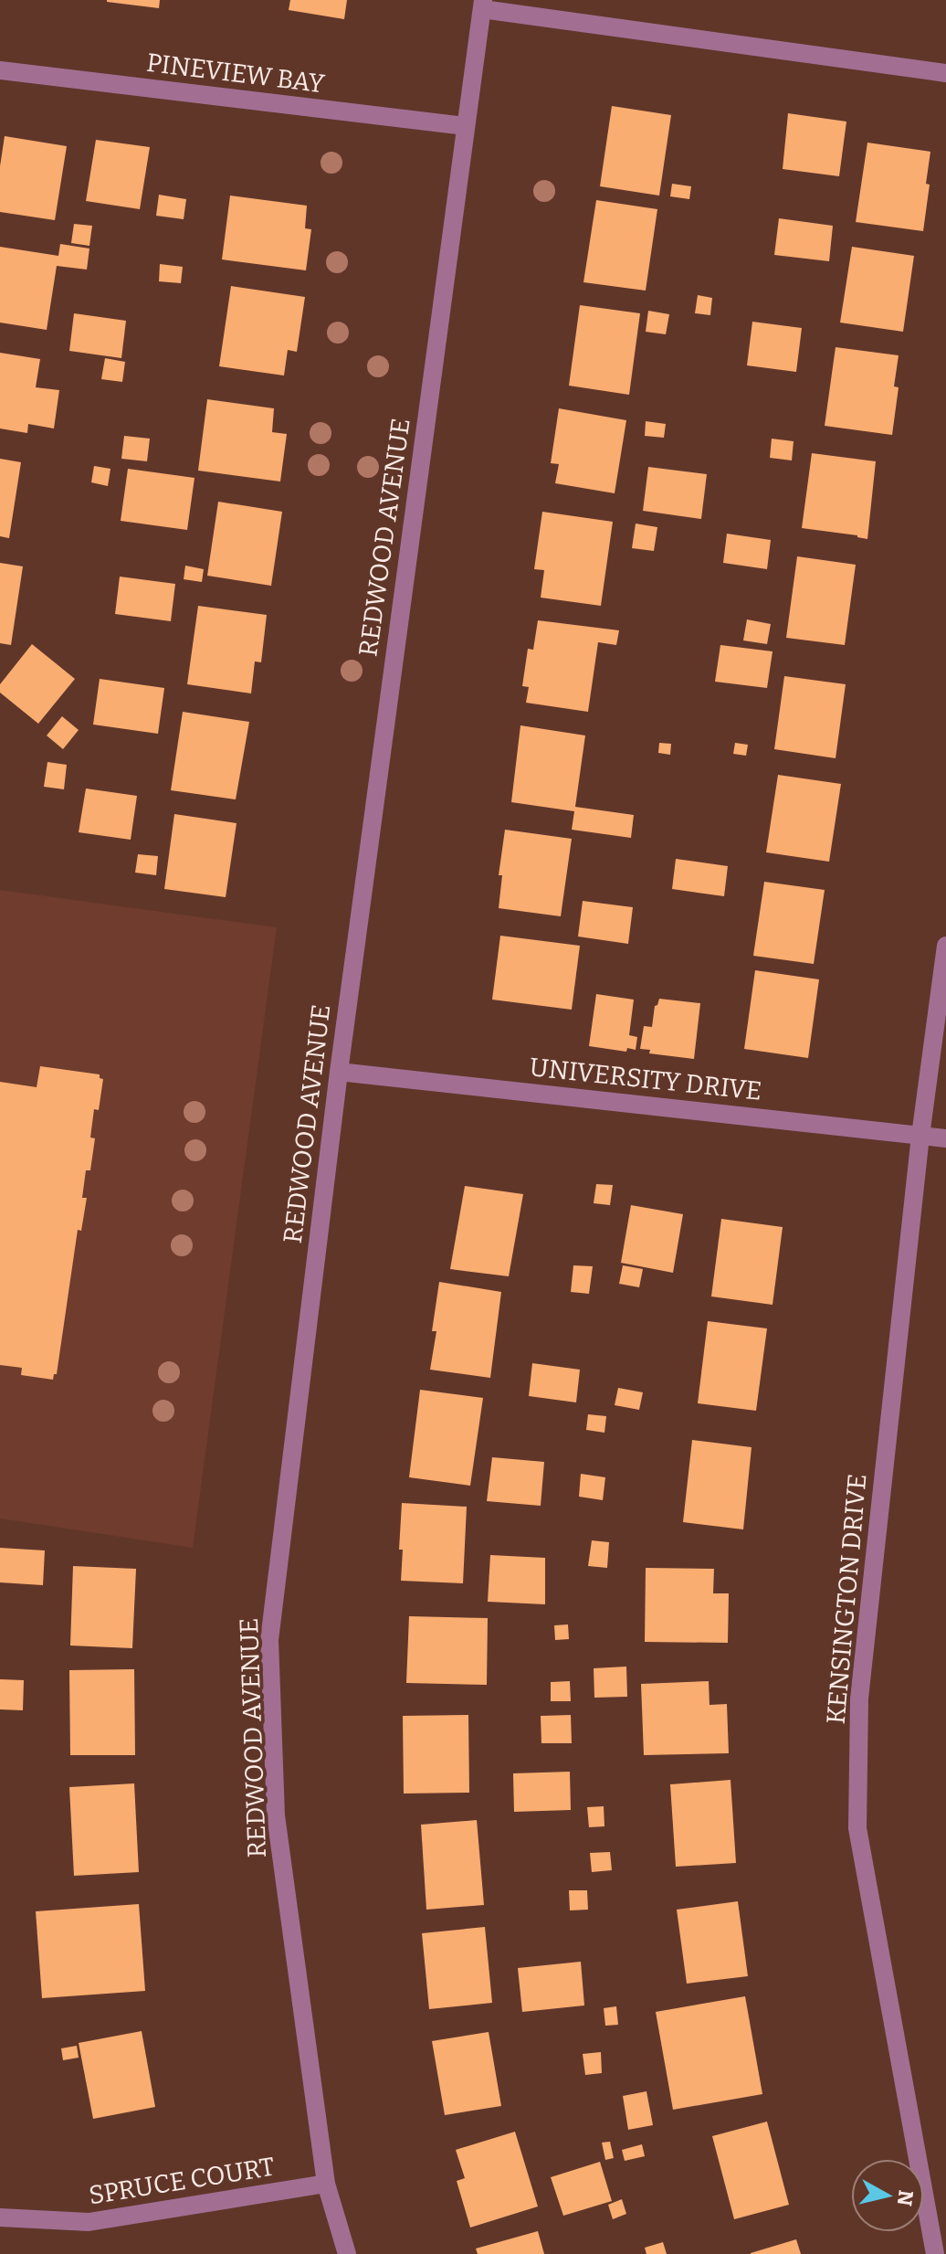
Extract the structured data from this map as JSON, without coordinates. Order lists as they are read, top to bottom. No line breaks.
{"streets":{"street":["PINEVIEW BAY","REDWOOD AVENUE","UNIVERSITY DRIVE","KENSINGTON DRIVE","SPRUCE COURT"]},"crossings":[["PINEVIEW BAY","REDWOOD AVENUE"],["REDWOOD AVENUE","UNIVERSITY DRIVE"],["REDWOOD AVENUE","SPRUCE COURT"],["UNIVERSITY DRIVE","KENSINGTON DRIVE"]],"north":"right"}
